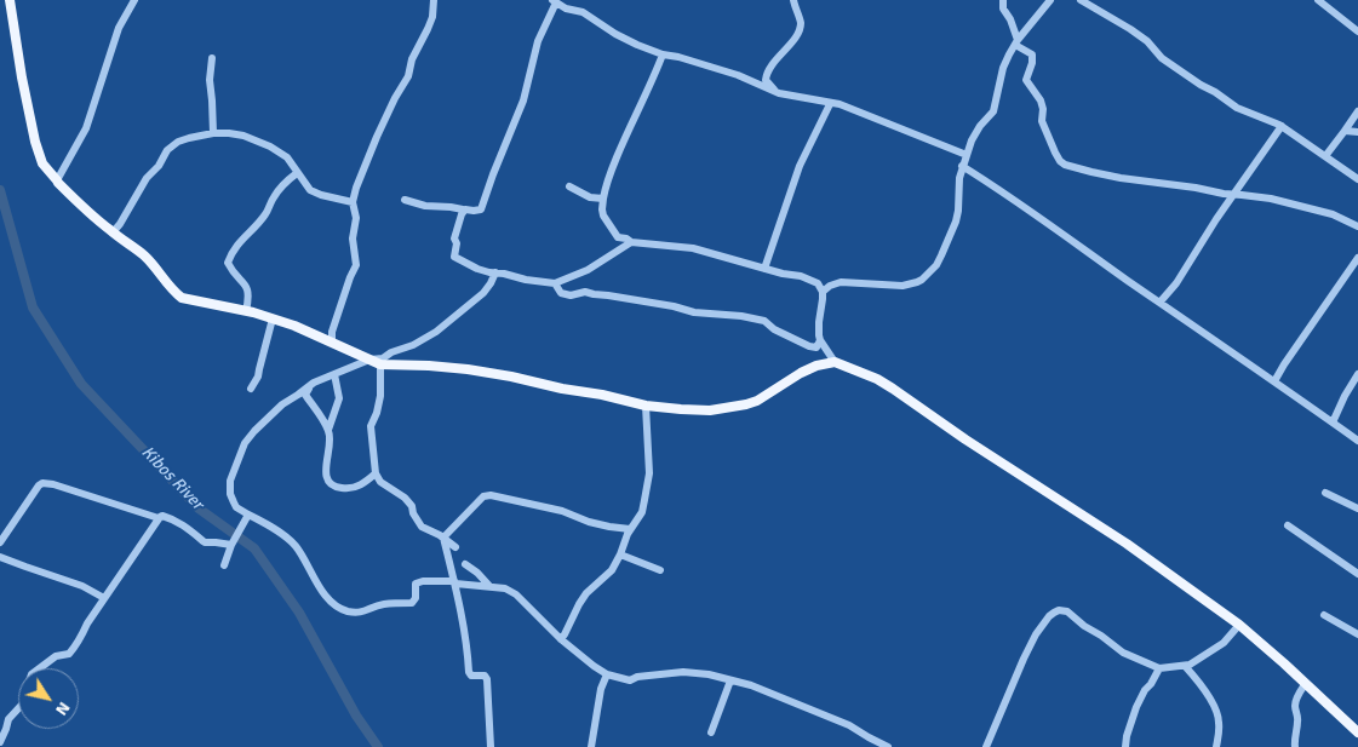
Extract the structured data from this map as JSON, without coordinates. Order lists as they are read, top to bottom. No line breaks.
{"water":["Kibos River"],"north":"bottom right"}
